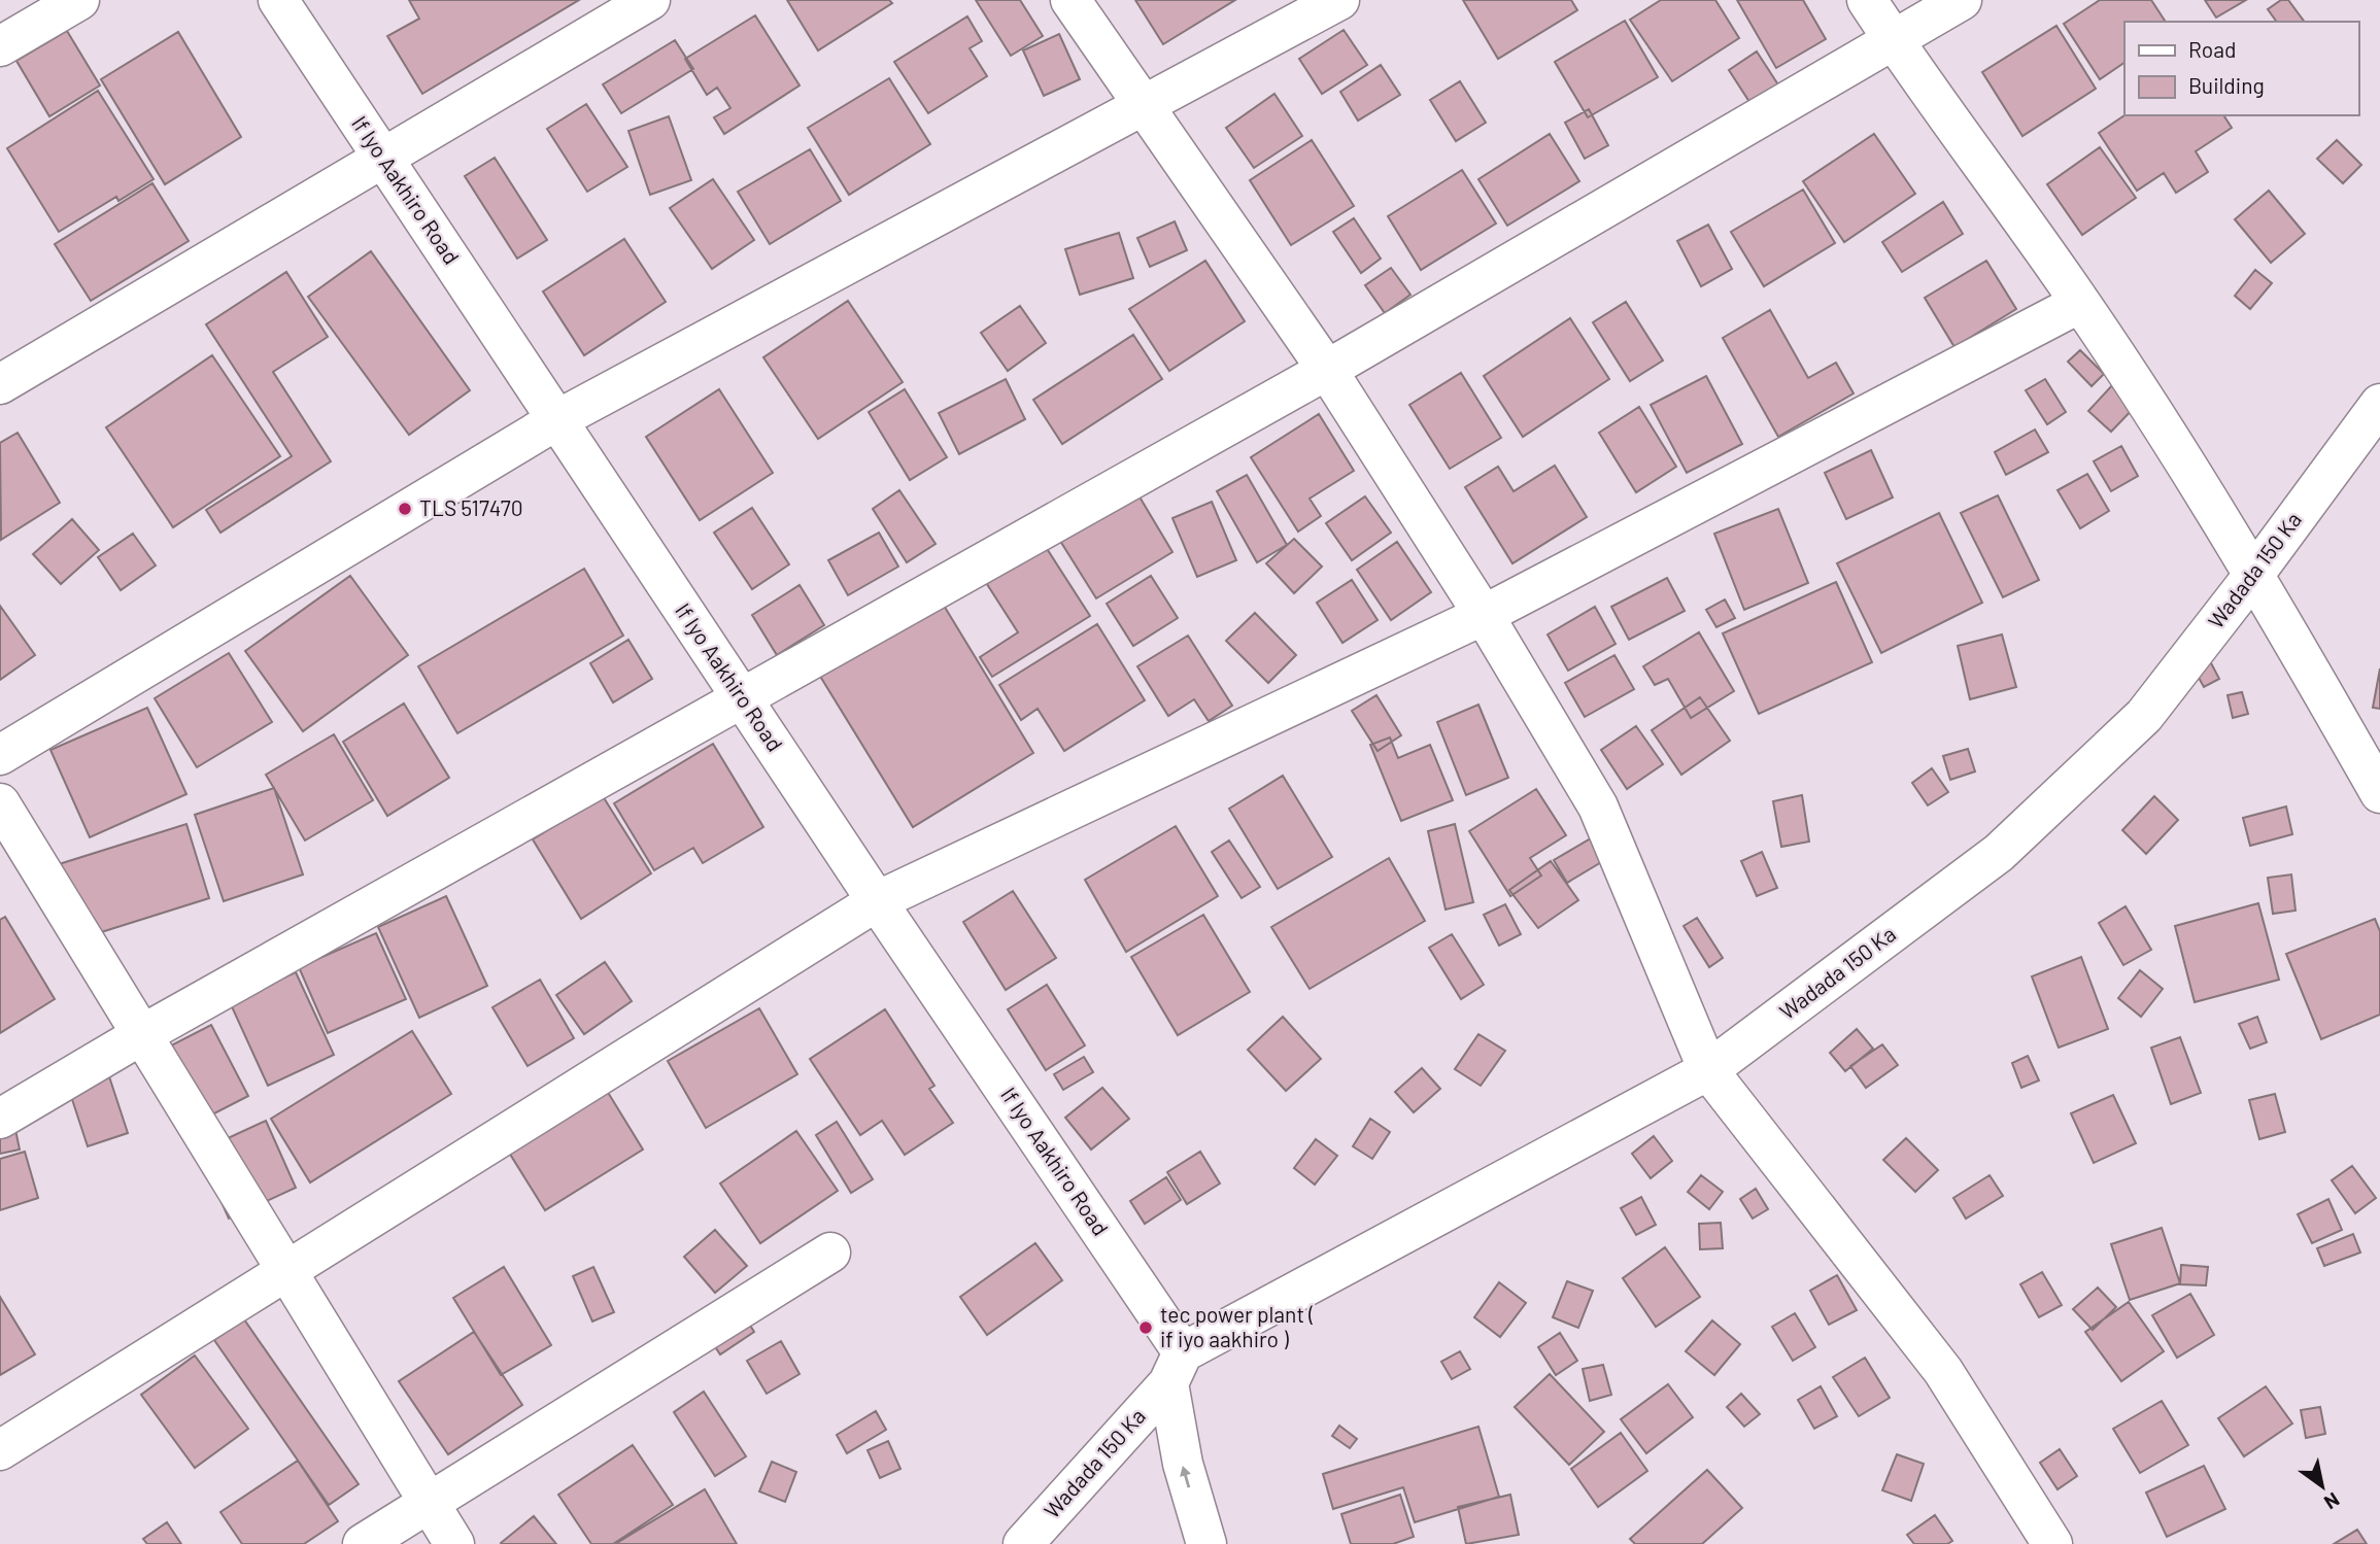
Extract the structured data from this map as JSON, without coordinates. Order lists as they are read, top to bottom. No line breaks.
{"streets":{"street":["If Iyo Aakhiro Road","Wadada 150 Ka"]},"crossings":[["If Iyo Aakhiro Road","Wadada 150 Ka"]],"places":["TLS 517470","tec power plant ( if iyo aakhiro )"],"legend":["Road","Building"],"north":"bottom right"}
